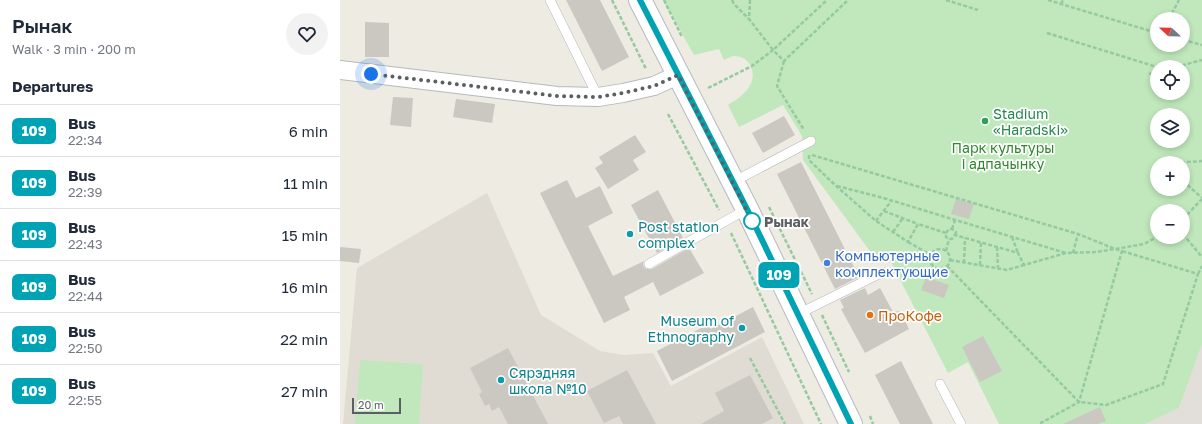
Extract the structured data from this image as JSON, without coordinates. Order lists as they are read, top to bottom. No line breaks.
{"parks":["Парк культуры і адпачынку"],"places":["Stadium «Haradski»","Рынак","Post station complex","Компьютерные комплектующие","ПроКофе","Museum of Ethnography","Сярэдняя школа №10"],"lines":["bus line 109"],"scale_bar":"20 m","north":"left","page":{"heading":[["Рынак","Walk · 3 min · 200 m"],"Departures"],"on_map":"109","map_buttons":["+","−"],"list":[{"mark":"109","name":"Bus","note":"22:34","value":"6 min"},{"mark":"109","name":"Bus","note":"22:39","value":"11 min"},{"mark":"109","name":"Bus","note":"22:43","value":"15 min"},{"mark":"109","name":"Bus","note":"22:44","value":"16 min"},{"mark":"109","name":"Bus","note":"22:50","value":"22 min"},{"mark":"109","name":"Bus","note":"22:55","value":"27 min"}],"scale":"20 m"}}
